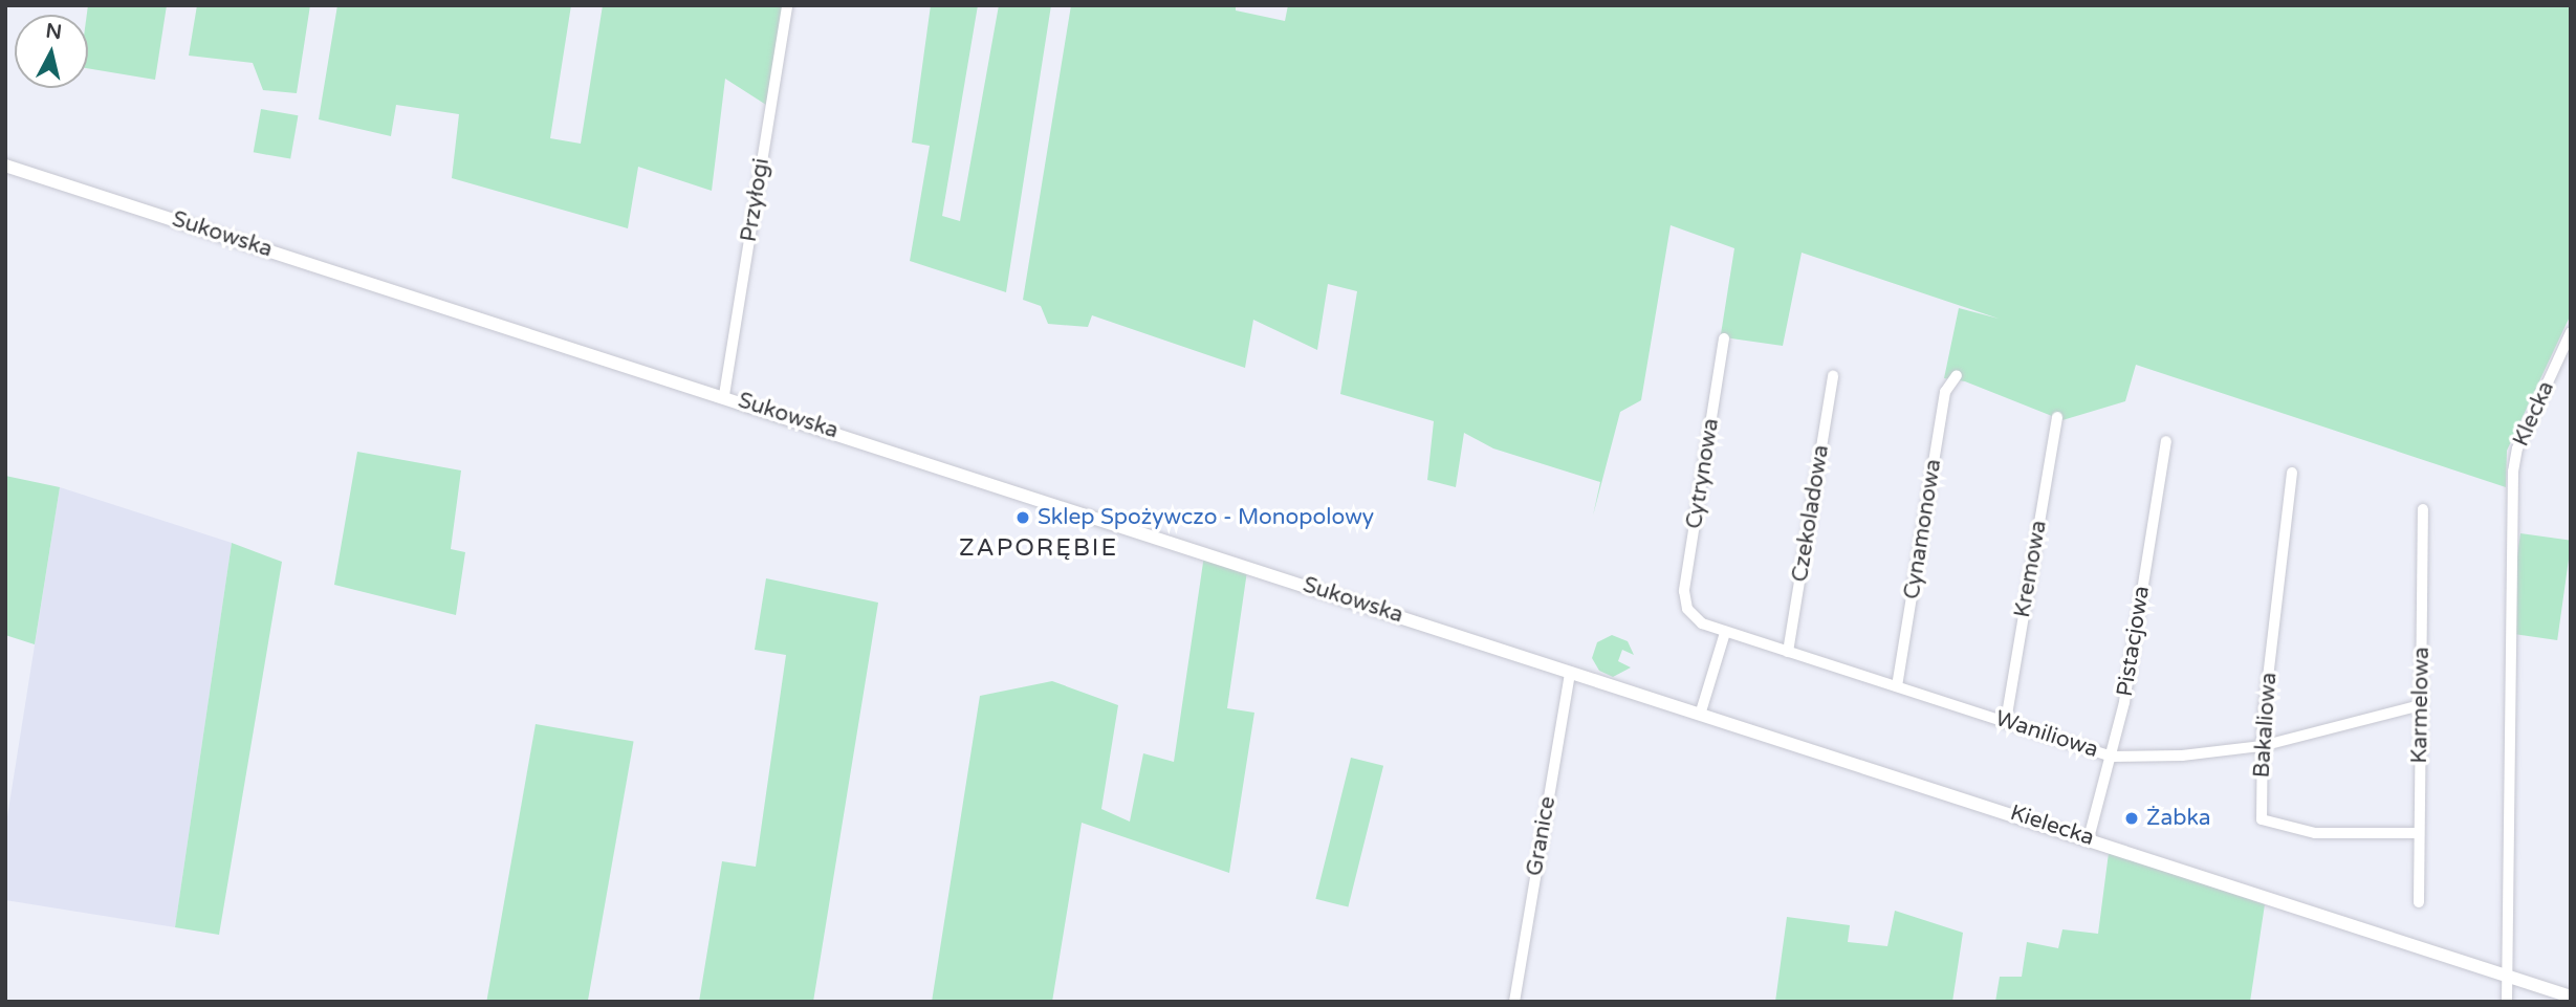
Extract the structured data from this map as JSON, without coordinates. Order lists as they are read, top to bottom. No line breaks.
{"streets":{"street":["Przyłogi","Sukowska","Klecka","Cytrynowa","Czekoladowa","Cynamonowa","Kremowa","Pistacjowa","Karmelowa","Bakaliowa","Waniliowa","Kielecka","Granice"]},"crossings":[["Przyłogi","Sukowska"],["Sukowska","Kielecka"],["Sukowska","Granice"],["Klecka","Kielecka"],["Cytrynowa","Waniliowa"],["Czekoladowa","Waniliowa"],["Cynamonowa","Waniliowa"],["Kremowa","Waniliowa"],["Pistacjowa","Waniliowa"],["Pistacjowa","Kielecka"],["Karmelowa","Bakaliowa"],["Karmelowa","Waniliowa"],["Bakaliowa","Waniliowa"],["Kielecka","Granice"]],"districts":["ZAPORĘBIE"],"places":["Sklep Spożywczo - Monopolowy","Żabka"],"north":"top"}
